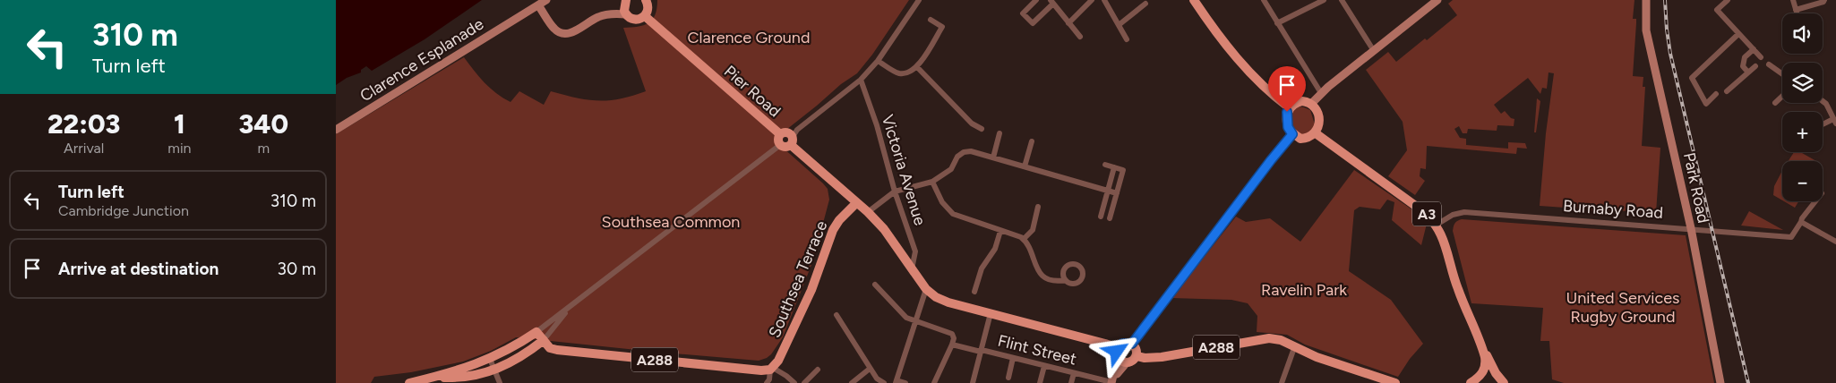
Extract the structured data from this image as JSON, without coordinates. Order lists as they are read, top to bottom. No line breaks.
{"streets":{"main road":["Pier Road","A3","Southsea Terrace","A288"],"street":["Clarence Esplanade","Victoria Avenue","Park Road","Burnaby Road","Flint Street"]},"crossings":[["Park Road","Burnaby Road"],["Burnaby Road","A3"],["Southsea Terrace","A288"]],"parks":["Clarence Ground","Southsea Common","Ravelin Park","United Services Rugby Ground"],"page":{"turn":["310 m","Turn left"],"map_buttons":["+","−"],"eta":["22:03","Arrival","1","min","340","m"],"list":[{"name":"Turn left","note":"Cambridge Junction","value":"310 m"},{"name":"Arrive at destination","value":"30 m"}]}}
